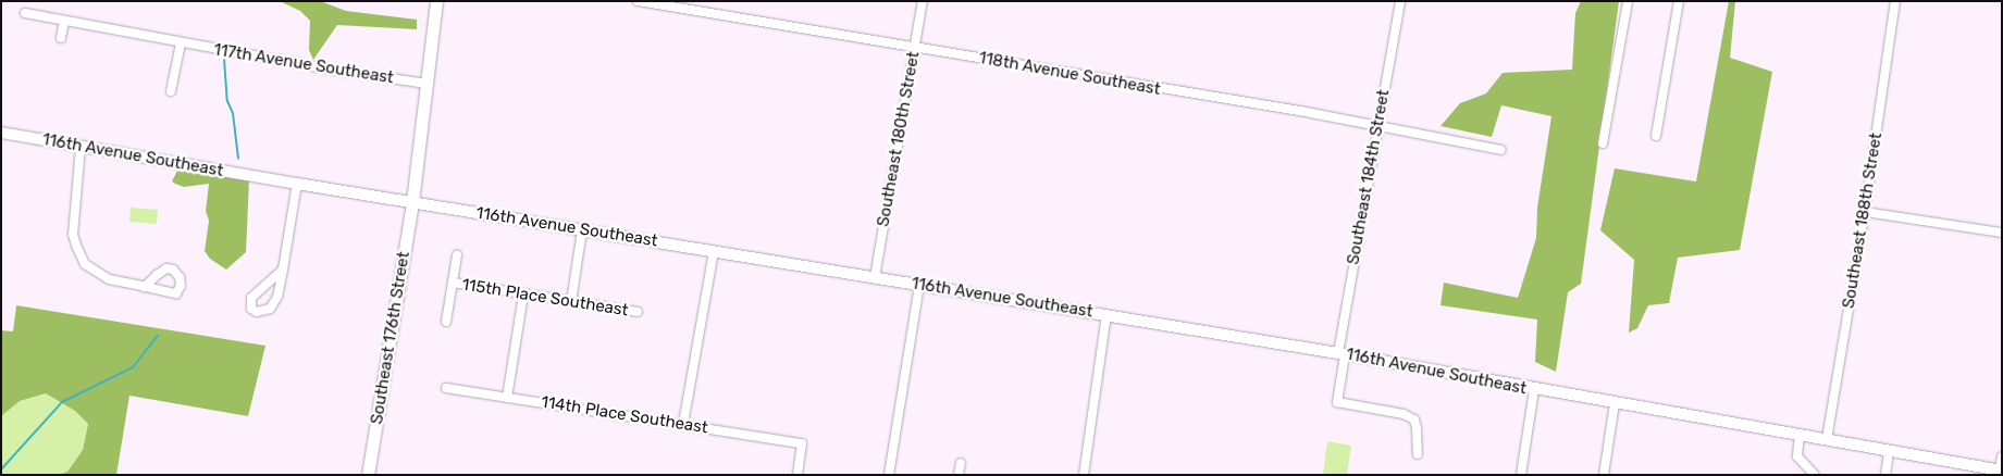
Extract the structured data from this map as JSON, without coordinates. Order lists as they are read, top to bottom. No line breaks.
{"streets":{"main road":["Southeast 176th Street"],"street":["117th Avenue Southeast","118th Avenue Southeast","Southeast 180th Street","116th Avenue Southeast","Southeast 184th Street","Southeast 188th Street","115th Place Southeast","114th Place Southeast"]},"crossings":[["117th Avenue Southeast","Southeast 176th Street"],["118th Avenue Southeast","Southeast 180th Street"],["118th Avenue Southeast","Southeast 184th Street"],["Southeast 180th Street","116th Avenue Southeast"],["116th Avenue Southeast","Southeast 184th Street"],["116th Avenue Southeast","Southeast 188th Street"],["116th Avenue Southeast","Southeast 176th Street"]]}
